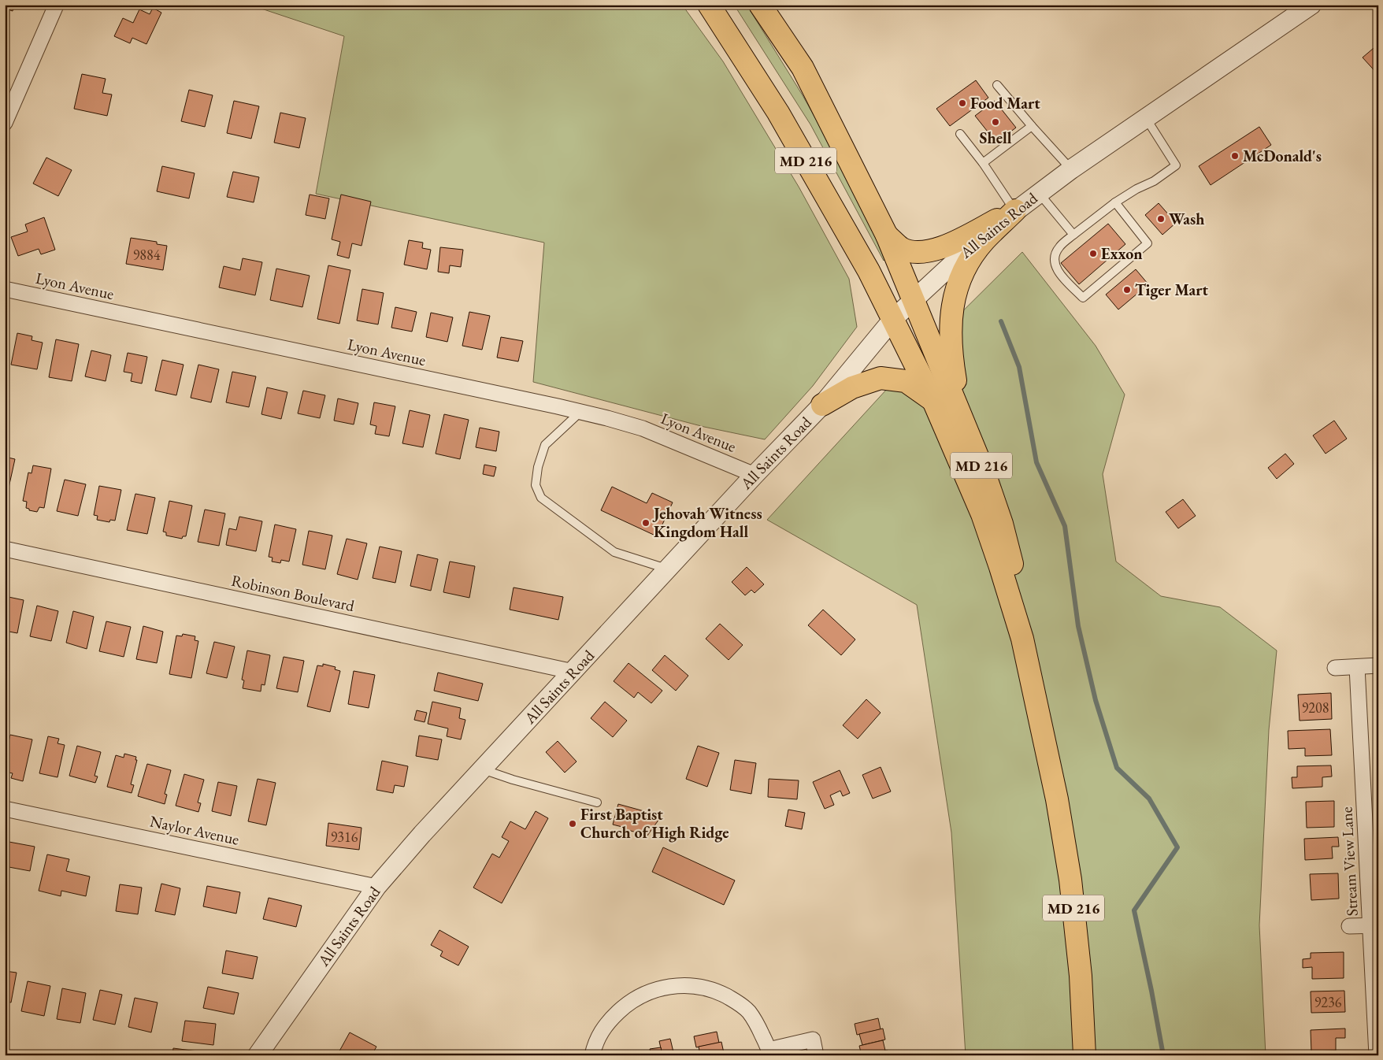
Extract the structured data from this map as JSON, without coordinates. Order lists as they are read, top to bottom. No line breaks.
{"streets":{"main road":["MD 216"],"street":["All Saints Road","Lyon Avenue","Robinson Boulevard","Naylor Avenue","Stream View Lane"]},"crossings":[["MD 216","All Saints Road"],["All Saints Road","Lyon Avenue"],["All Saints Road","Robinson Boulevard"],["All Saints Road","Naylor Avenue"]],"places":["Food Mart","Shell","McDonald's","Wash","Exxon","Tiger Mart","Jehovah Witness Kingdom Hall","First Baptist Church of High Ridge"],"house_numbers":["9884","9208","9316","9236"]}
